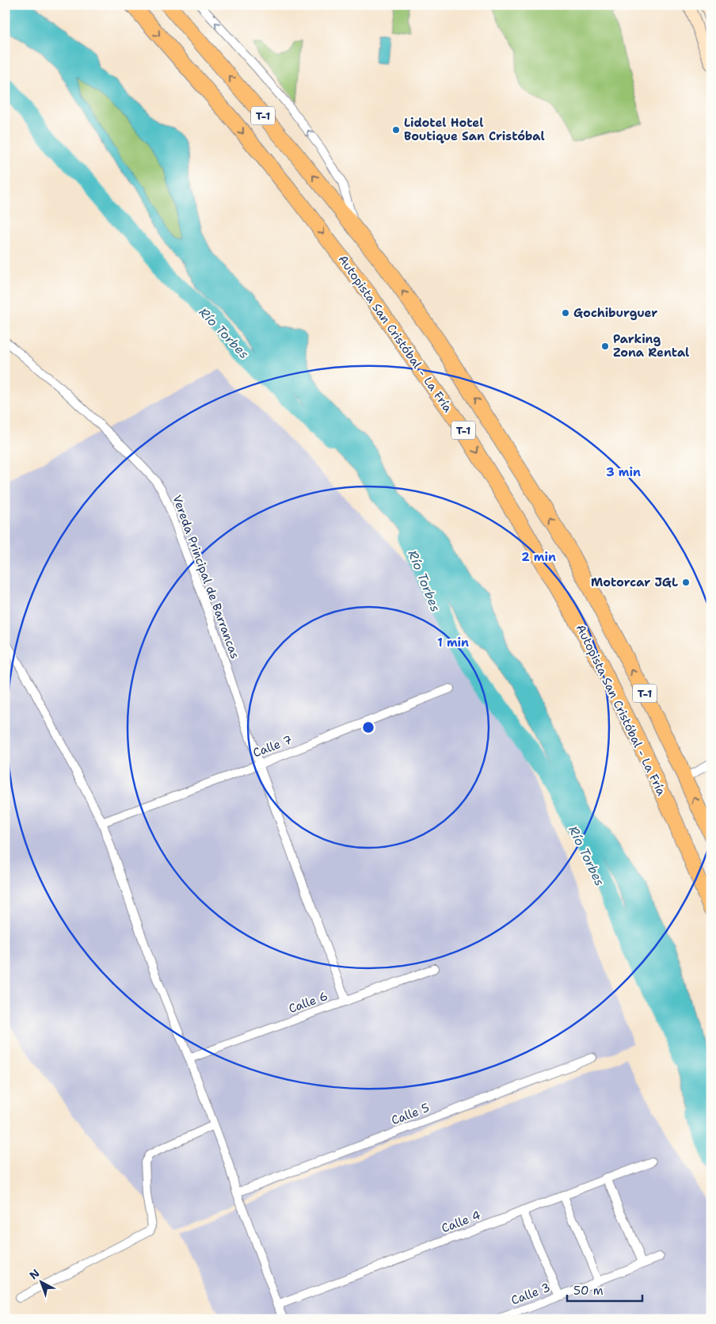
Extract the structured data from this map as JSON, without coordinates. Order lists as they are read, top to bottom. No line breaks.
{"streets":{"highway":["T-1","Autopista San Cristóbal - La Fría"],"street":["Vereda Principal de Barrancas","Calle 7","Calle 6","Calle 5","Calle 4","Calle 3"]},"crossings":[["Vereda Principal de Barrancas","Calle 7"],["Vereda Principal de Barrancas","Calle 6"]],"water":["Río Torbes"],"places":["Lidotel Hotel Boutique San Cristóbal","Gochiburguer","Parking Zona Rental","Motorcar JGL"],"scale_bar":"50 m","north":"top left","rings":["3 min","2 min","1 min"]}
